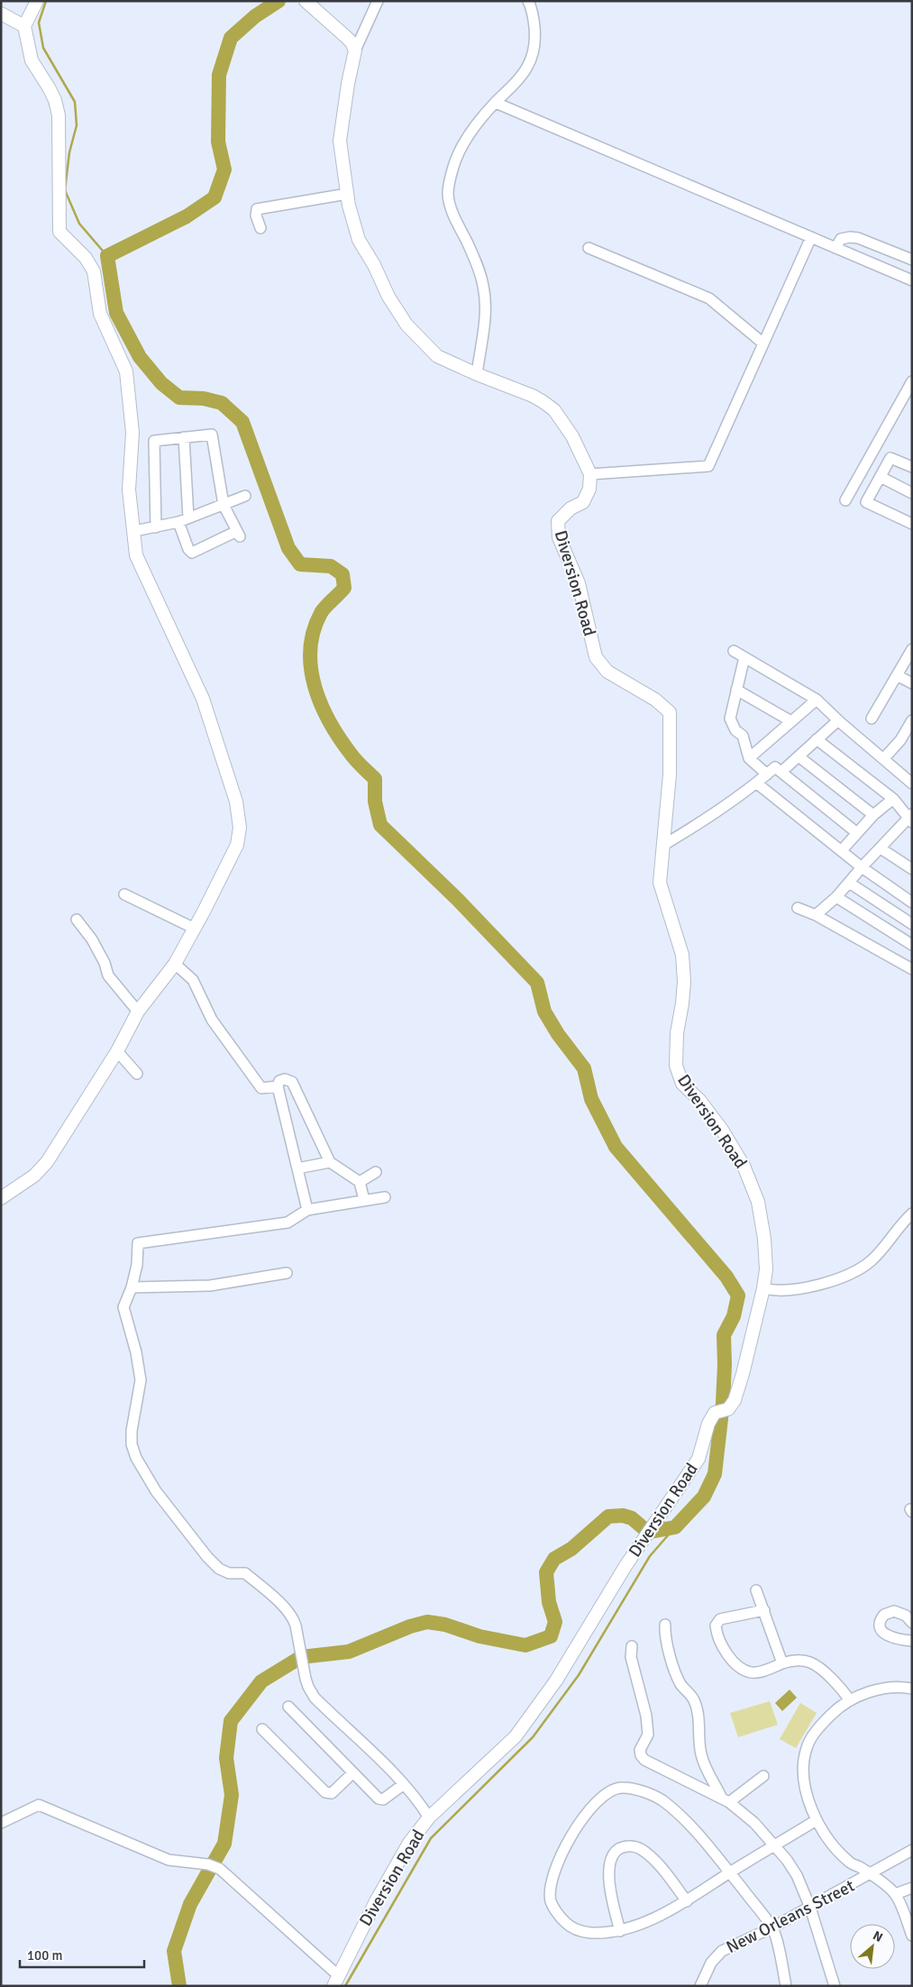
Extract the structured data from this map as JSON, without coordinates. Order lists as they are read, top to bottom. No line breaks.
{"streets":{"street":["Diversion Road","New Orleans Street"]},"scale_bar":"100 m","north":"top right"}
